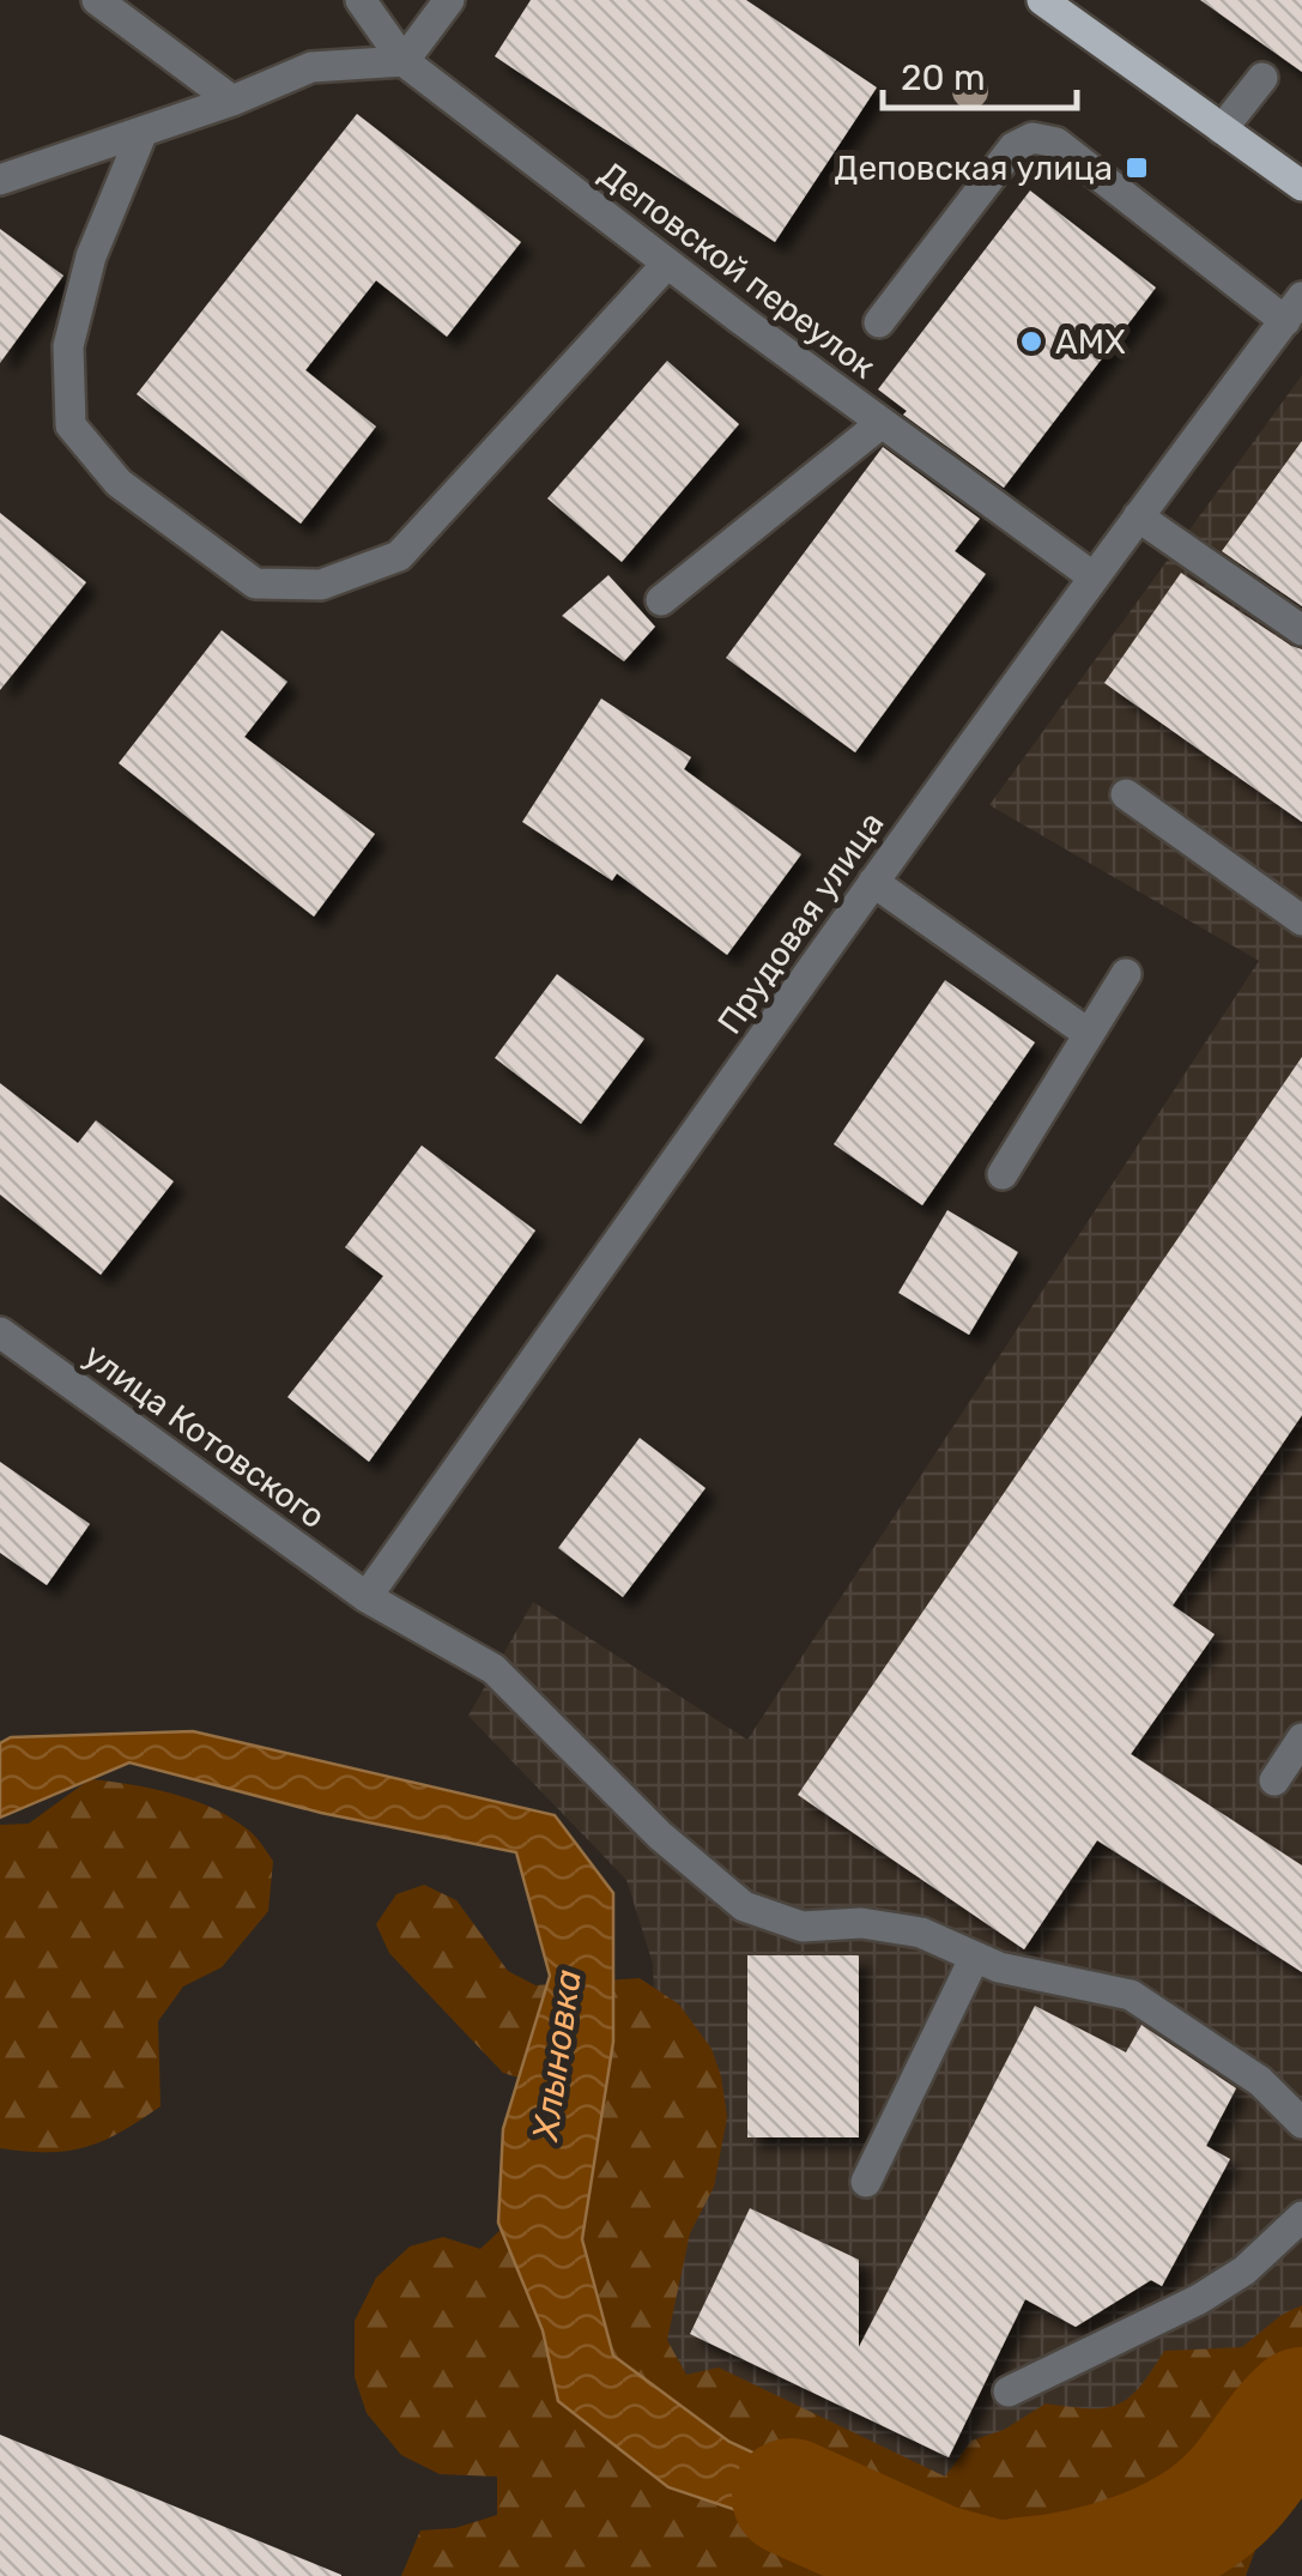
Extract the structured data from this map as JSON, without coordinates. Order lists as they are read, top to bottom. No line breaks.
{"streets":{"street":["Деповской переулок","Прудовая улица","улица Котовского"]},"crossings":[["Деповской переулок","Прудовая улица"],["Прудовая улица","улица Котовского"]],"water":["Хлыновка"],"places":{"transit":["Деповская улица"],"other":["AMX"]},"scale_bar":"20 m"}
